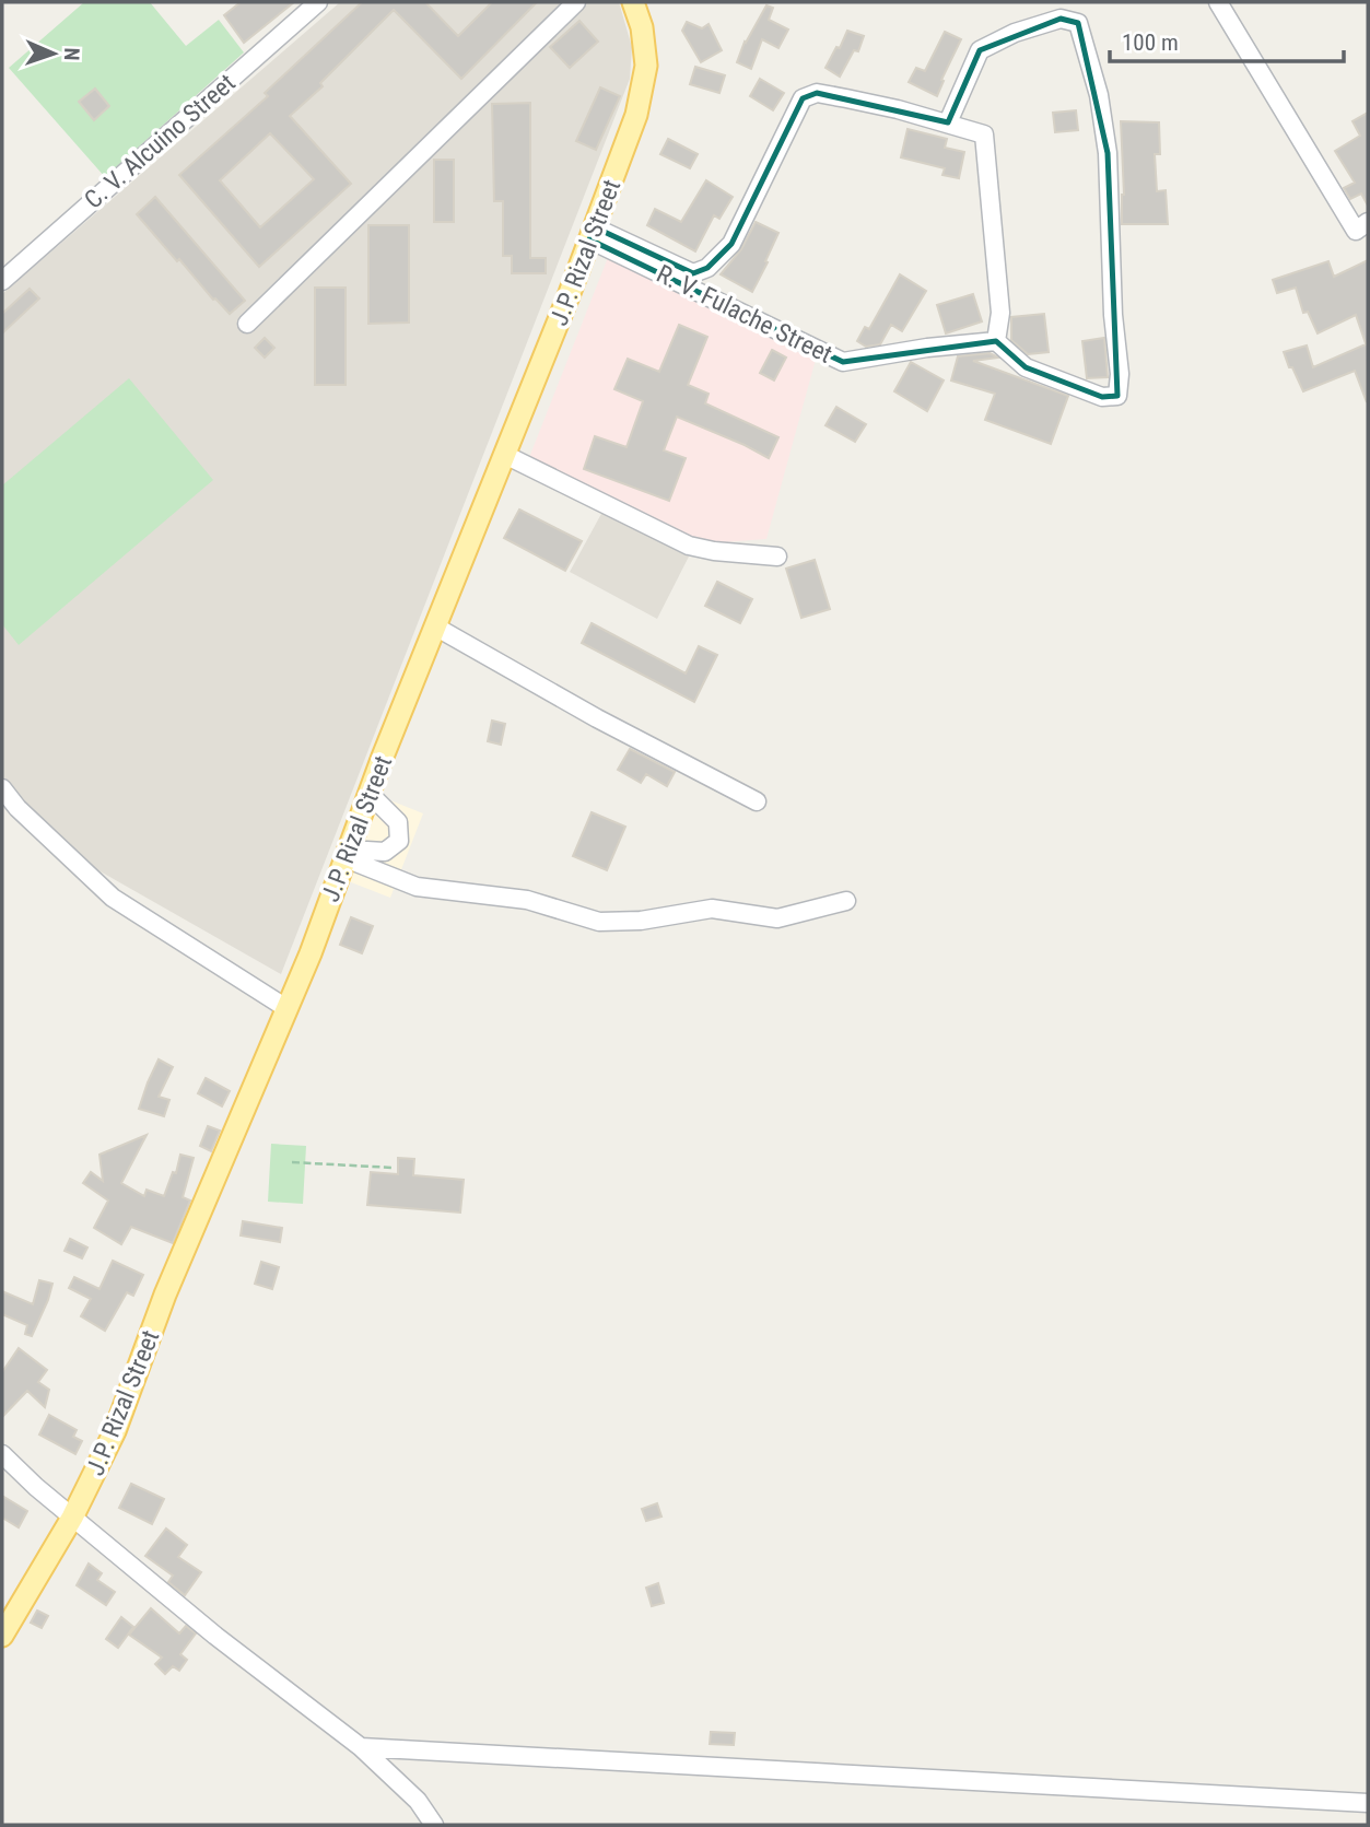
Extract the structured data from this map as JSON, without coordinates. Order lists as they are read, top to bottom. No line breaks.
{"streets":{"main road":["J.P. Rizal Street"],"street":["C. V. Alcuino Street","R. V. Fulache Street"]},"crossings":[["J.P. Rizal Street","R. V. Fulache Street"]],"scale_bar":"100 m","north":"right"}
